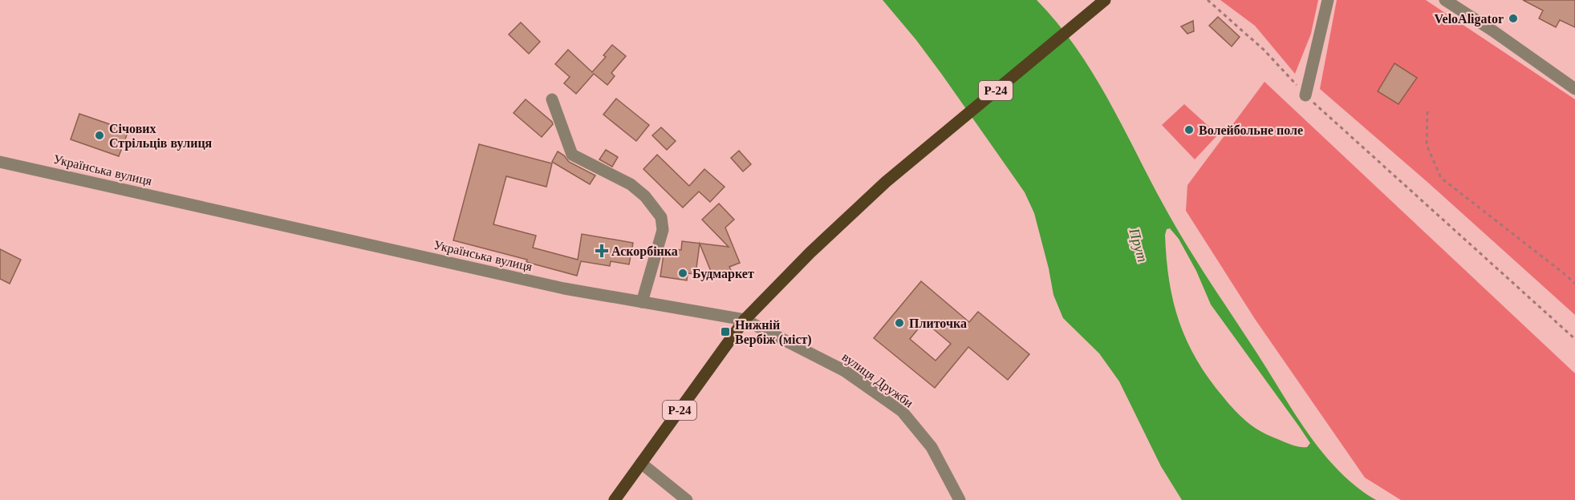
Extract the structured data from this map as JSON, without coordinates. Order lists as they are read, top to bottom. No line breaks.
{"streets":{"main road":["Р-24"],"street":["Українська вулиця","вулиця Дружби"]},"crossings":[["Р-24","Українська вулиця"],["Р-24","вулиця Дружби"],["Українська вулиця","вулиця Дружби"]],"water":["Прут"],"places":{"other":["VeloAligator","Волейбольне поле","Січових Стрільців вулиця","Будмаркет","Плиточка"],"health":["Аскорбінка"],"transit":["Нижній Вербіж (міст)"]}}
